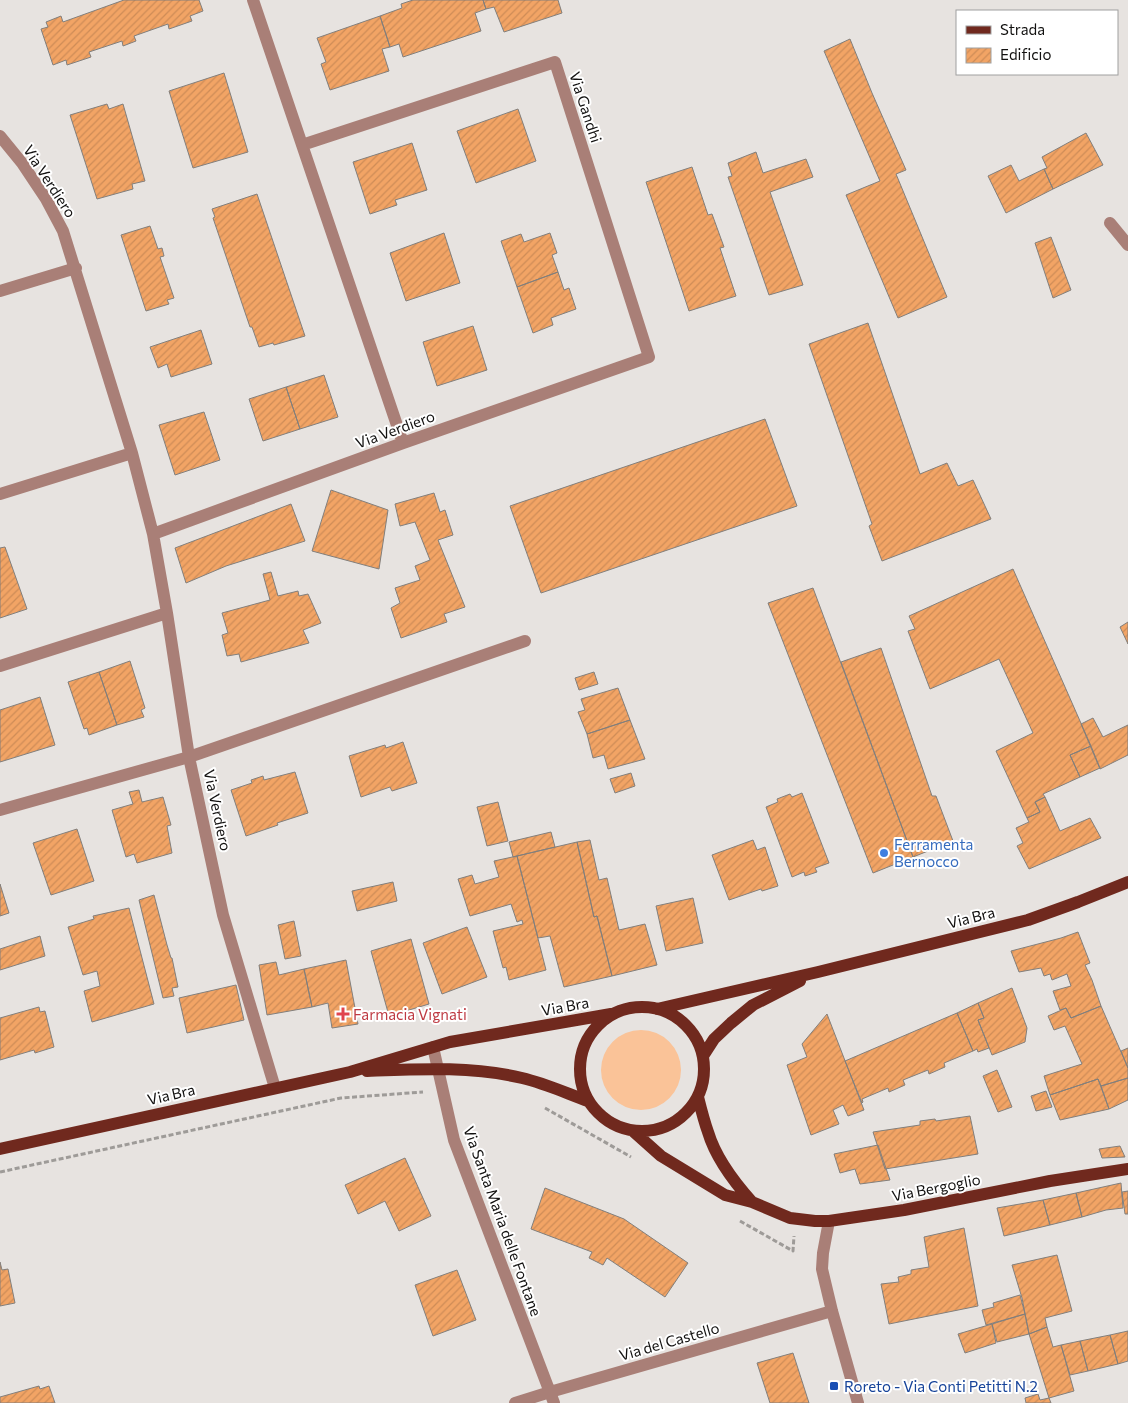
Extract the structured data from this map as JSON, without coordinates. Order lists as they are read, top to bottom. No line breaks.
{"streets":{"main road":["Via Bra","Via Bergoglio"],"street":["Via Gandhi","Via Verdiero","Via Santa Maria delle Fontane","Via del Castello"]},"crossings":[["Via Gandhi","Via Verdiero"],["Via Verdiero","Via Bra"],["Via Bra","Via Bergoglio"],["Via Bra","Via Santa Maria delle Fontane"],["Via Santa Maria delle Fontane","Via del Castello"]],"places":{"other":["Ferramenta Bernocco"],"health":["Farmacia Vignati"],"transit":["Roreto - Via Conti Petitti N.2"]},"legend":["Strada","Edificio"]}
